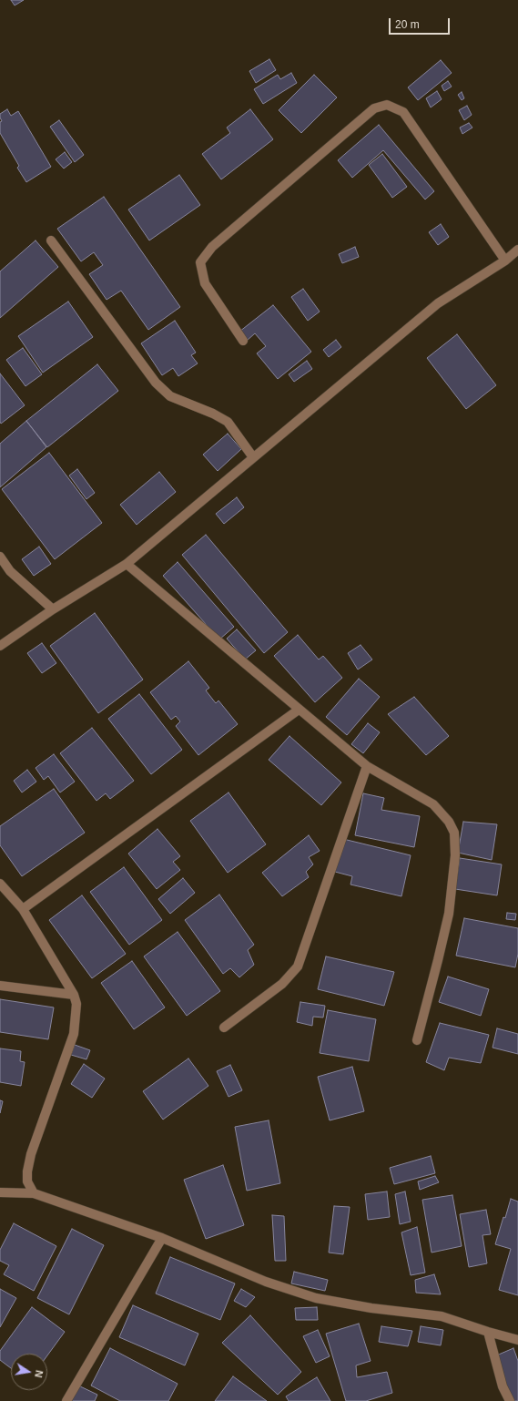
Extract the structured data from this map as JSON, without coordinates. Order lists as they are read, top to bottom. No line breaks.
{"scale_bar":"20 m","north":"right"}
